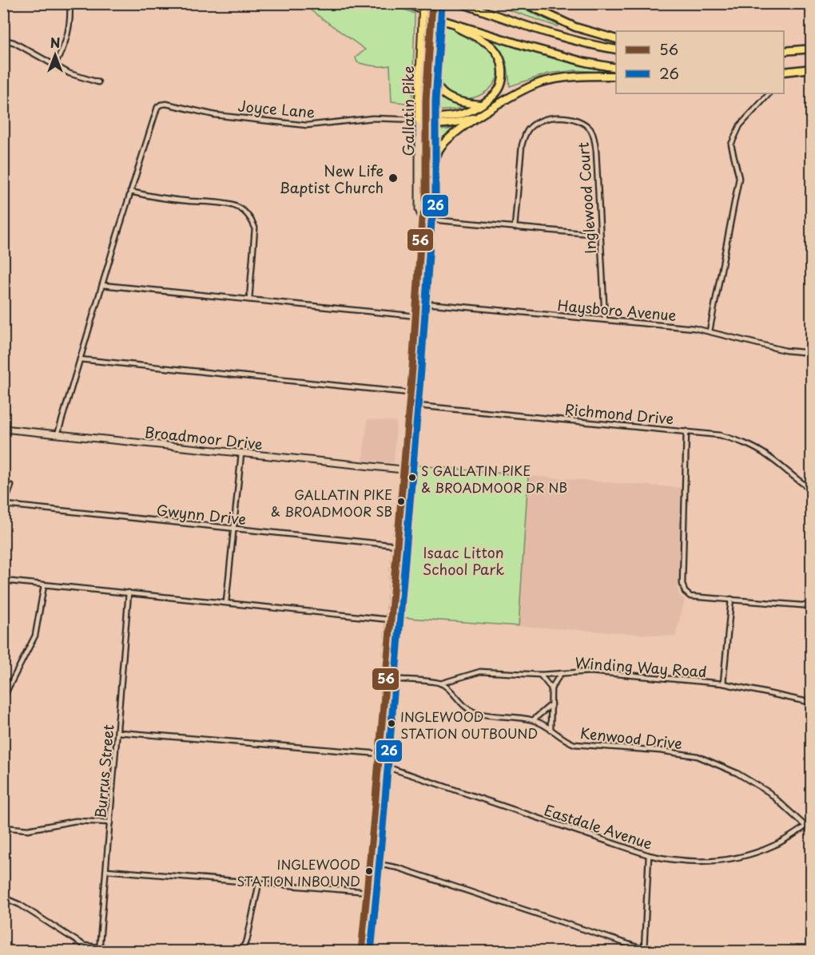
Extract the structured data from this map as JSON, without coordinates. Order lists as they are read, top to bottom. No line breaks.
{"streets":{"main road":["Gallatin Pike","Broadmoor Drive"],"street":["Joyce Lane","Inglewood Court","Haysboro Avenue","Richmond Drive","Gwynn Drive","Winding Way Road","Kenwood Drive","Burrus Street","Eastdale Avenue"]},"crossings":[["Joyce Lane","Gallatin Pike"],["Gallatin Pike","Haysboro Avenue"],["Gallatin Pike","Richmond Drive"],["Gallatin Pike","Broadmoor Drive"],["Gallatin Pike","Gwynn Drive"],["Gallatin Pike","Eastdale Avenue"],["Inglewood Court","Haysboro Avenue"],["Winding Way Road","Kenwood Drive"],["Kenwood Drive","Eastdale Avenue"]],"parks":["Isaac Litton School Park"],"places":["New Life Baptist Church","S GALLATIN PIKE & BROADMOOR DR NB","GALLATIN PIKE & BROADMOOR SB","INGLEWOOD STATION OUTBOUND","INGLEWOOD STATION INBOUND"],"lines":["transit line 56","transit line 26"],"legend":["56","26"],"north":"top"}
